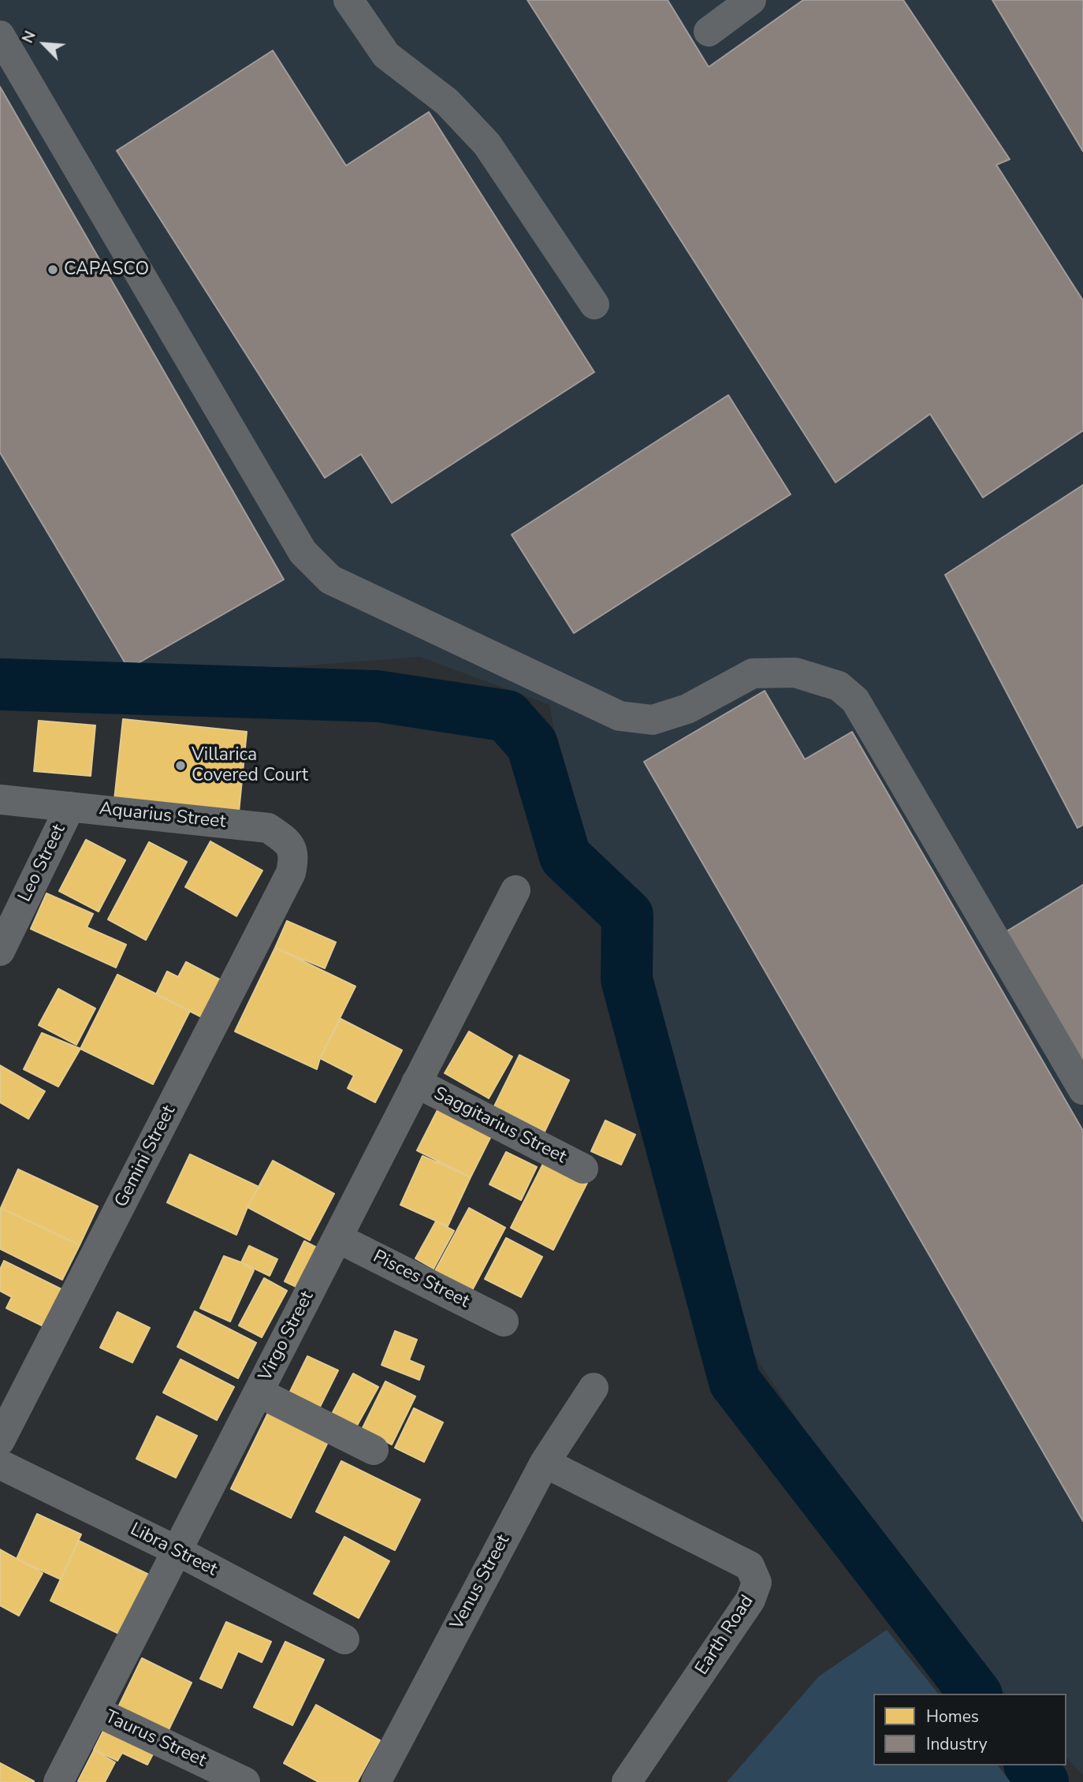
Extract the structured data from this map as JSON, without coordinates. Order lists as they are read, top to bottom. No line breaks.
{"streets":{"street":["Aquarius Street","Leo Street","Saggitarius Street","Gemini Street","Pisces Street","Virgo Street","Libra Street","Venus Street","Earth Road","Taurus Street"]},"crossings":[["Aquarius Street","Leo Street"],["Aquarius Street","Gemini Street"],["Saggitarius Street","Virgo Street"],["Pisces Street","Virgo Street"],["Virgo Street","Libra Street"],["Virgo Street","Taurus Street"],["Venus Street","Earth Road"]],"places":["CAPASCO","Villarica Covered Court"],"legend":["Homes","Industry"],"north":"top left"}
